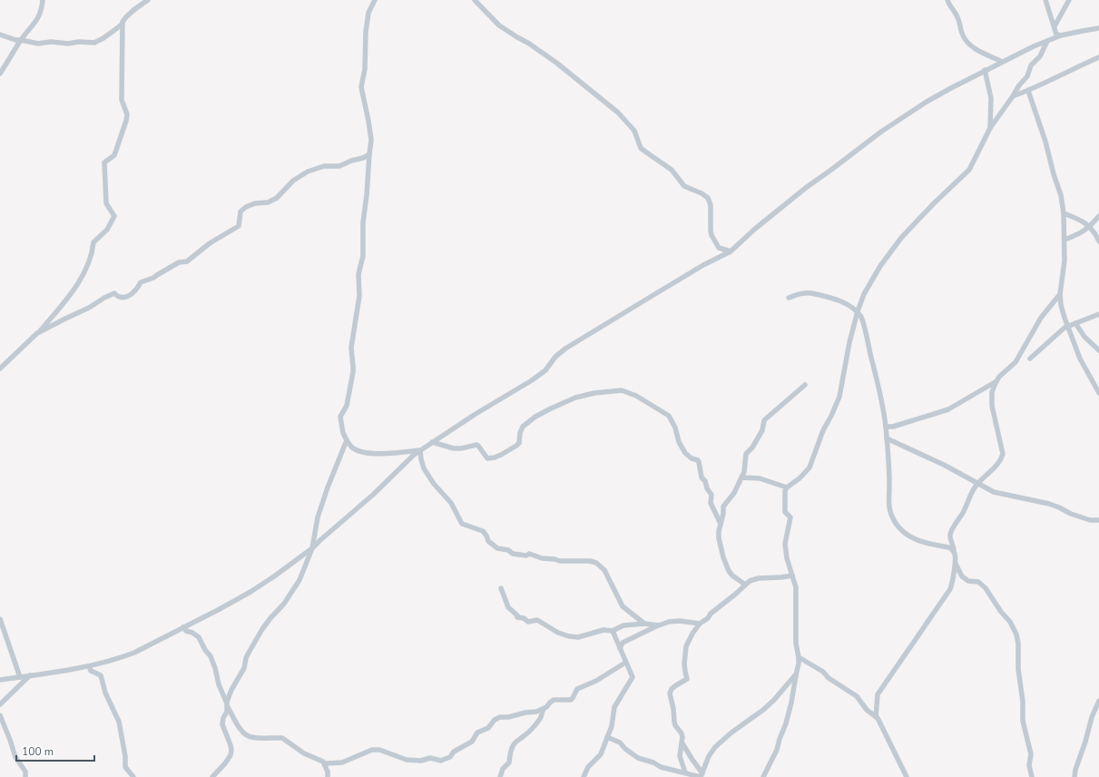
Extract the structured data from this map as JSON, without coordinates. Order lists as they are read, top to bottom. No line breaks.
{"scale_bar":"100 m"}
